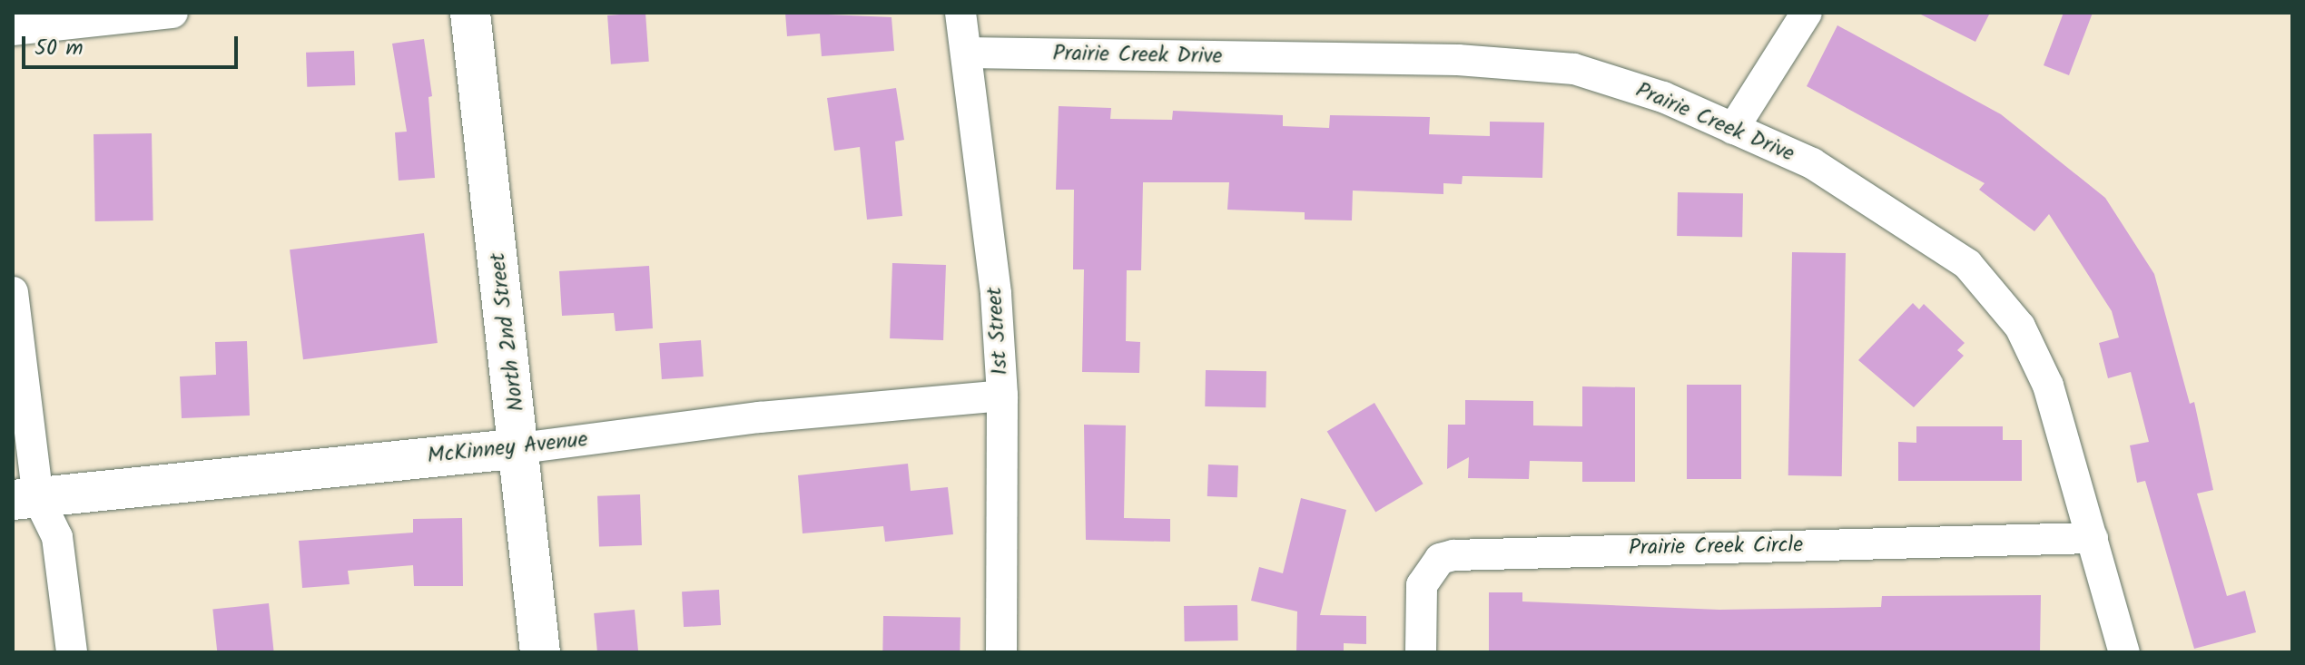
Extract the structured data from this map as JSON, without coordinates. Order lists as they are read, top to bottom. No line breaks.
{"streets":{"street":["Prairie Creek Drive","1st Street","North 2nd Street","McKinney Avenue","Prairie Creek Circle"]},"crossings":[["Prairie Creek Drive","1st Street"],["Prairie Creek Drive","Prairie Creek Circle"],["1st Street","McKinney Avenue"],["North 2nd Street","McKinney Avenue"]],"scale_bar":"50 m"}
